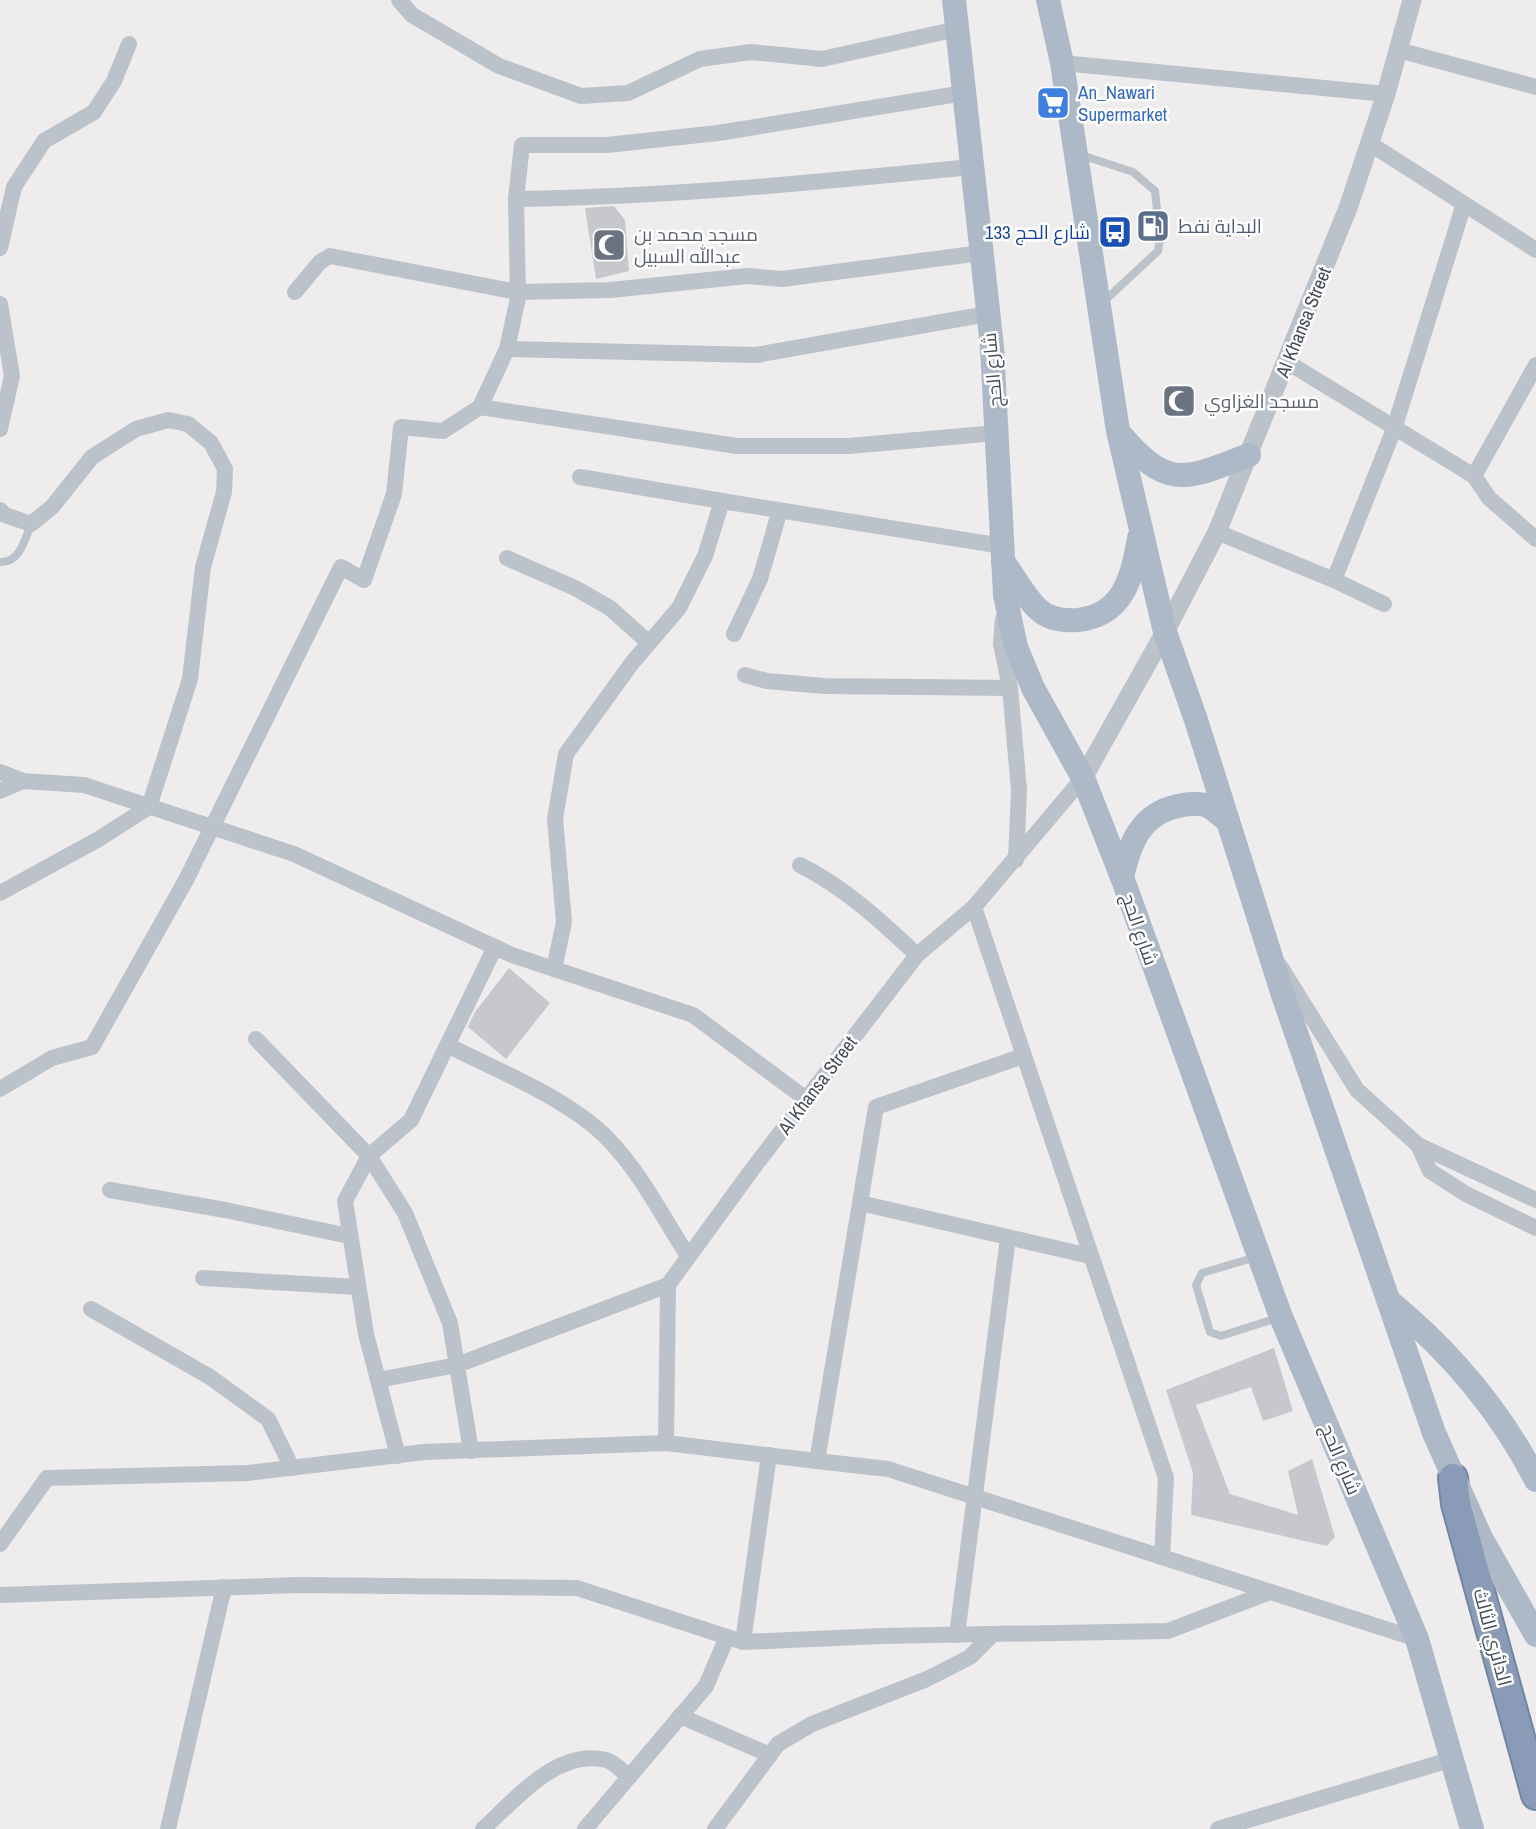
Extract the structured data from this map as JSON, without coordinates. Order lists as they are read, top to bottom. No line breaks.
{"streets":{"highway":["الدائري الثالث"],"main road":["شارع الحج"],"street":["Al Khansa Street"]},"crossings":[["Al Khansa Street","شارع الحج"]],"places":{"supermarket":["An_Nawari Supermarket"],"fuel station":["البداية نفط"],"bus stop":["شارع الحج 133"],"mosque":["مسجد محمد بن عبدالله السبيل","مسجد الغزاوي"]}}
